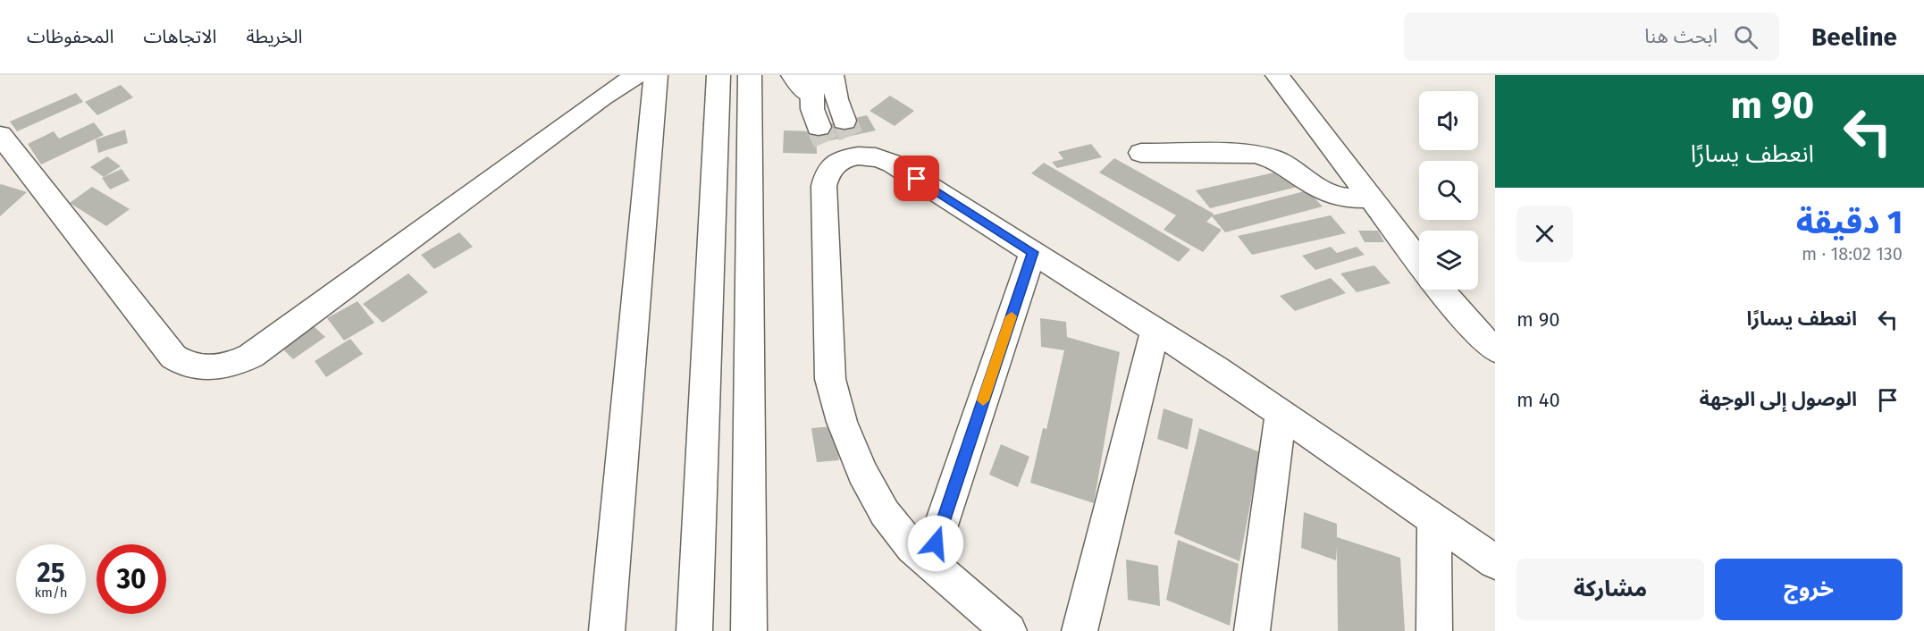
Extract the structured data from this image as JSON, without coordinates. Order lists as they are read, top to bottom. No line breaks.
{"page":{"header":"Beeline","search":"ابحث هنا","nav":["الخريطة","الاتجاهات","المحفوظات"],"turn":["90 m","انعطف يسارًا"],"heading":["1 دقيقة","130 m · 18:02"],"list":[{"name":"انعطف يسارًا","value":"90 m"},{"name":"الوصول إلى الوجهة","value":"40 m"}],"speed":"25 km/h","limit":"30","buttons":["خروج","مشاركة"]}}
